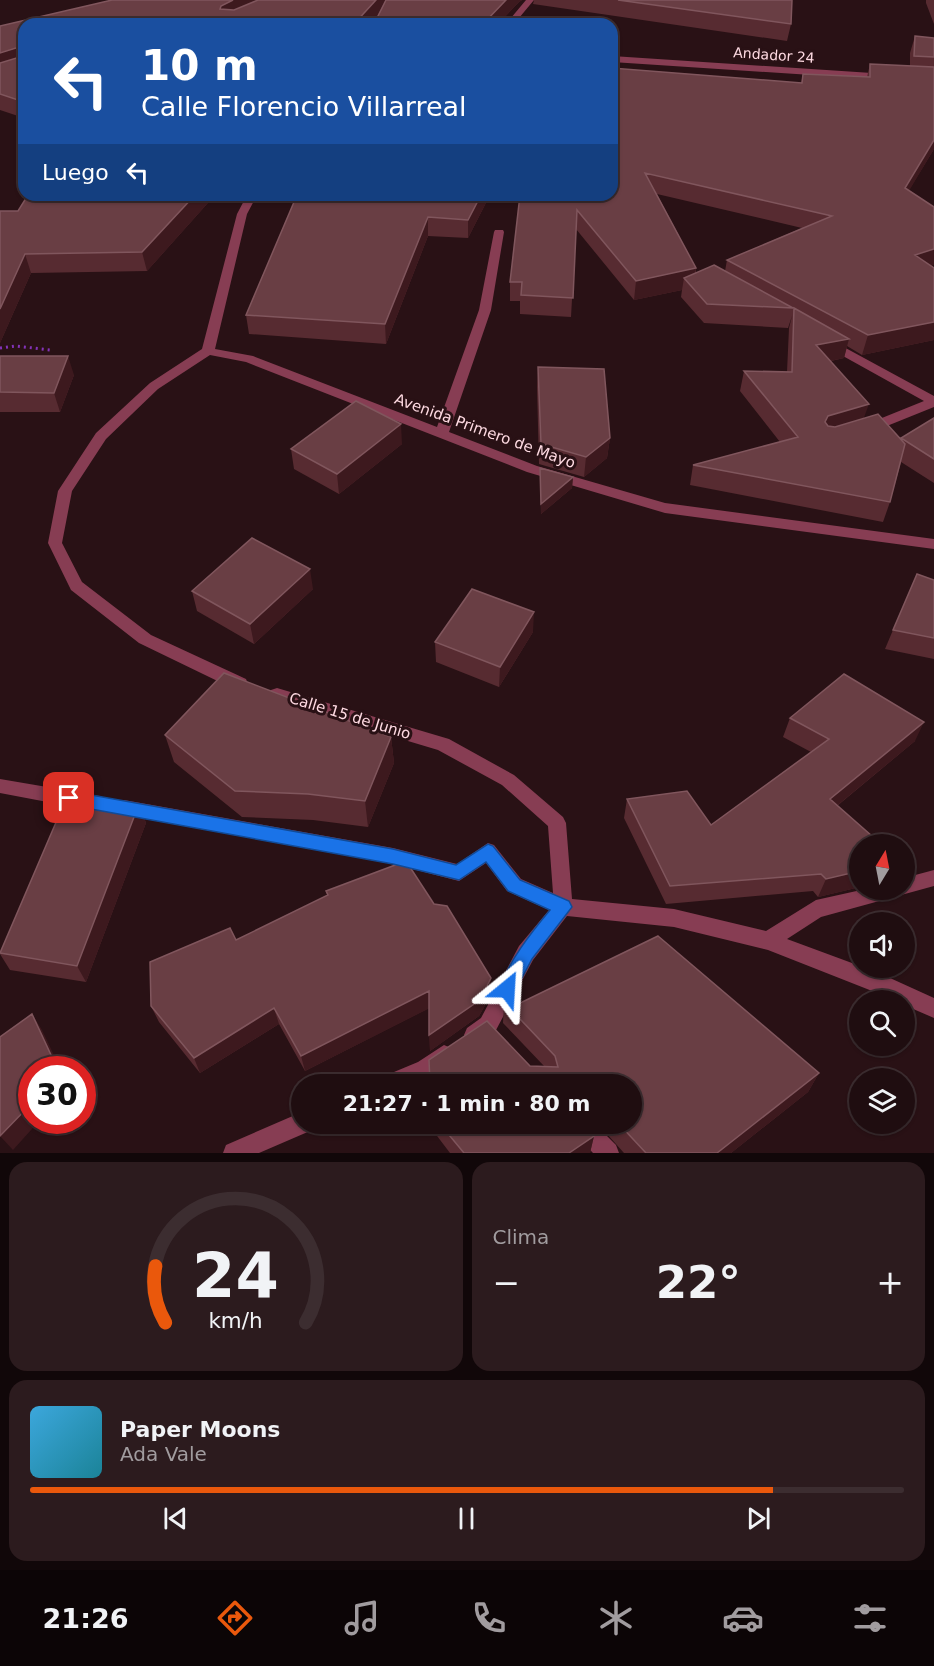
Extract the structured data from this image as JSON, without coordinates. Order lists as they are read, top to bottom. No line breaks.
{"streets":{"street":["Andador 24","Avenida Primero de Mayo","Calle 15 de Junio"]},"crossings":[["Avenida Primero de Mayo","Calle 15 de Junio"]],"north":"top","page":{"turn":["10 m","Calle Florencio Villarreal"],"then":"Luego","limit":"30","trip":"21:27 · 1 min · 80 m","tile":"Clima","heat":["−","22°","+"],"song":["Paper Moons","Ada Vale"],"tabs":"21:26","gauge":["24","km/h"]}}
